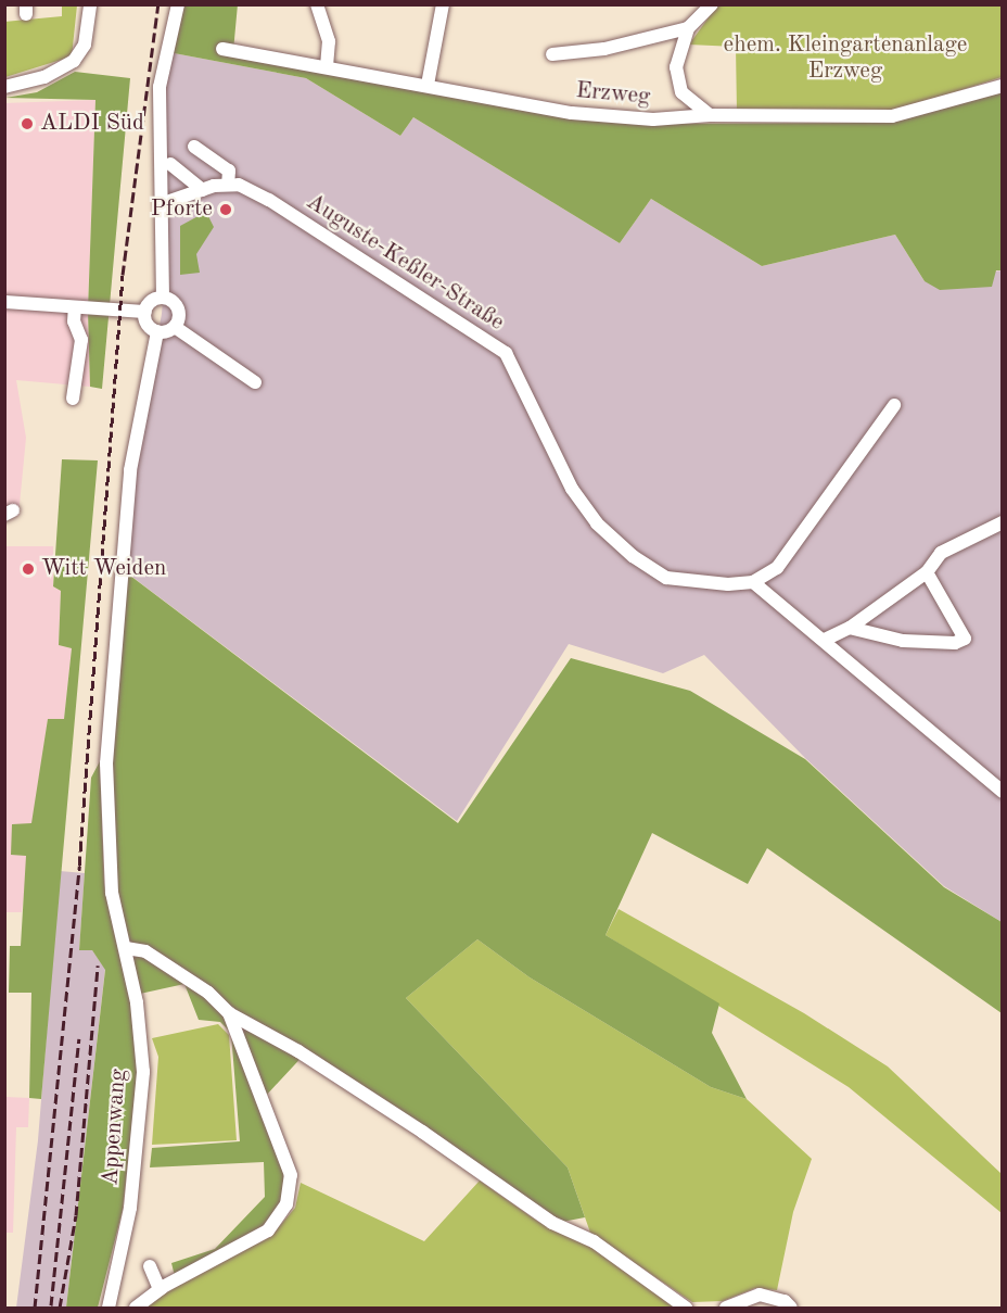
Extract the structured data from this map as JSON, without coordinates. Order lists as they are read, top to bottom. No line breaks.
{"streets":{"street":["Erzweg","Auguste-Keßler-Straße","Appenwang"]},"parks":["ehem. Kleingartenanlage Erzweg"],"places":["ALDI Süd","Pforte","Witt Weiden"]}
